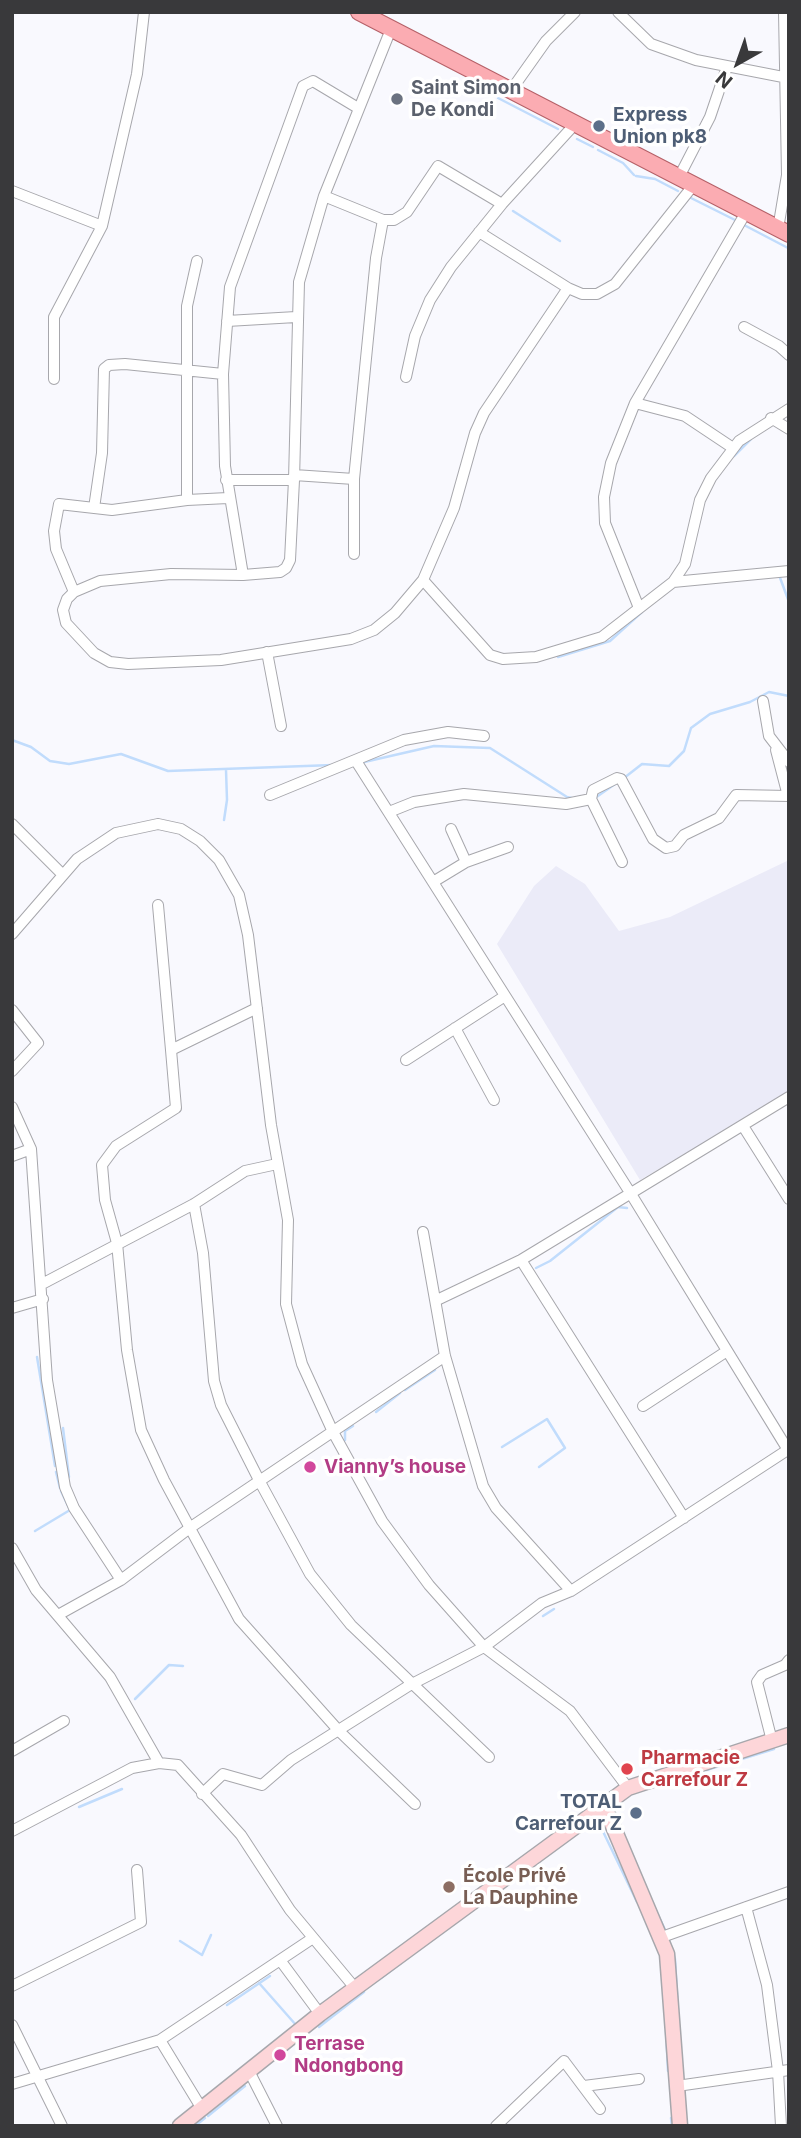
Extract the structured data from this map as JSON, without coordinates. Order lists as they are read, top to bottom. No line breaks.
{"places":["Saint Simon De Kondi","Express Union pk8","Vianny’s house","Pharmacie Carrefour Z","TOTAL Carrefour Z","École Privé La Dauphine","Terrase Ndongbong"],"north":"bottom left"}
